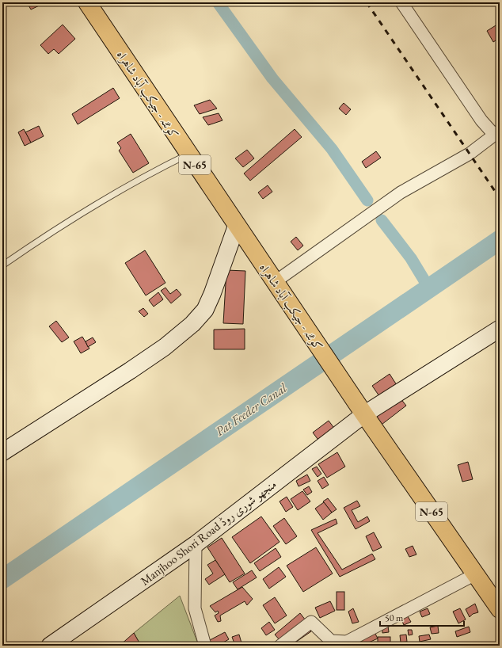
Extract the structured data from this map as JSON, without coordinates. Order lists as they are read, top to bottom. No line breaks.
{"streets":{"highway":["کوئٹہ - جیکب آباد شاہراہ","N-65"],"street":["Manjhoo Shori Road منجھو شوری روڈ"]},"crossings":[["کوئٹہ - جیکب آباد شاہراہ","Manjhoo Shori Road منجھو شوری روڈ"]],"water":["Pat Feeder Canal"],"scale_bar":"50 m"}
